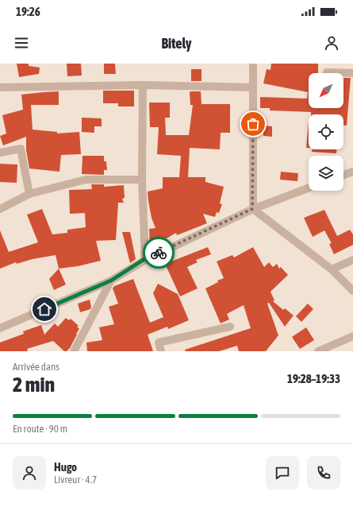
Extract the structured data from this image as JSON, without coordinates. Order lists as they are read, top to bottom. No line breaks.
{"north":"bottom left","page":{"status":"19:26","header":"Bitely","heading":["2 min","Arrivée dans","19:28–19:33"],"panel":["Hugo","Livreur · 4.7"],"bar":"En route · 90 m"}}
